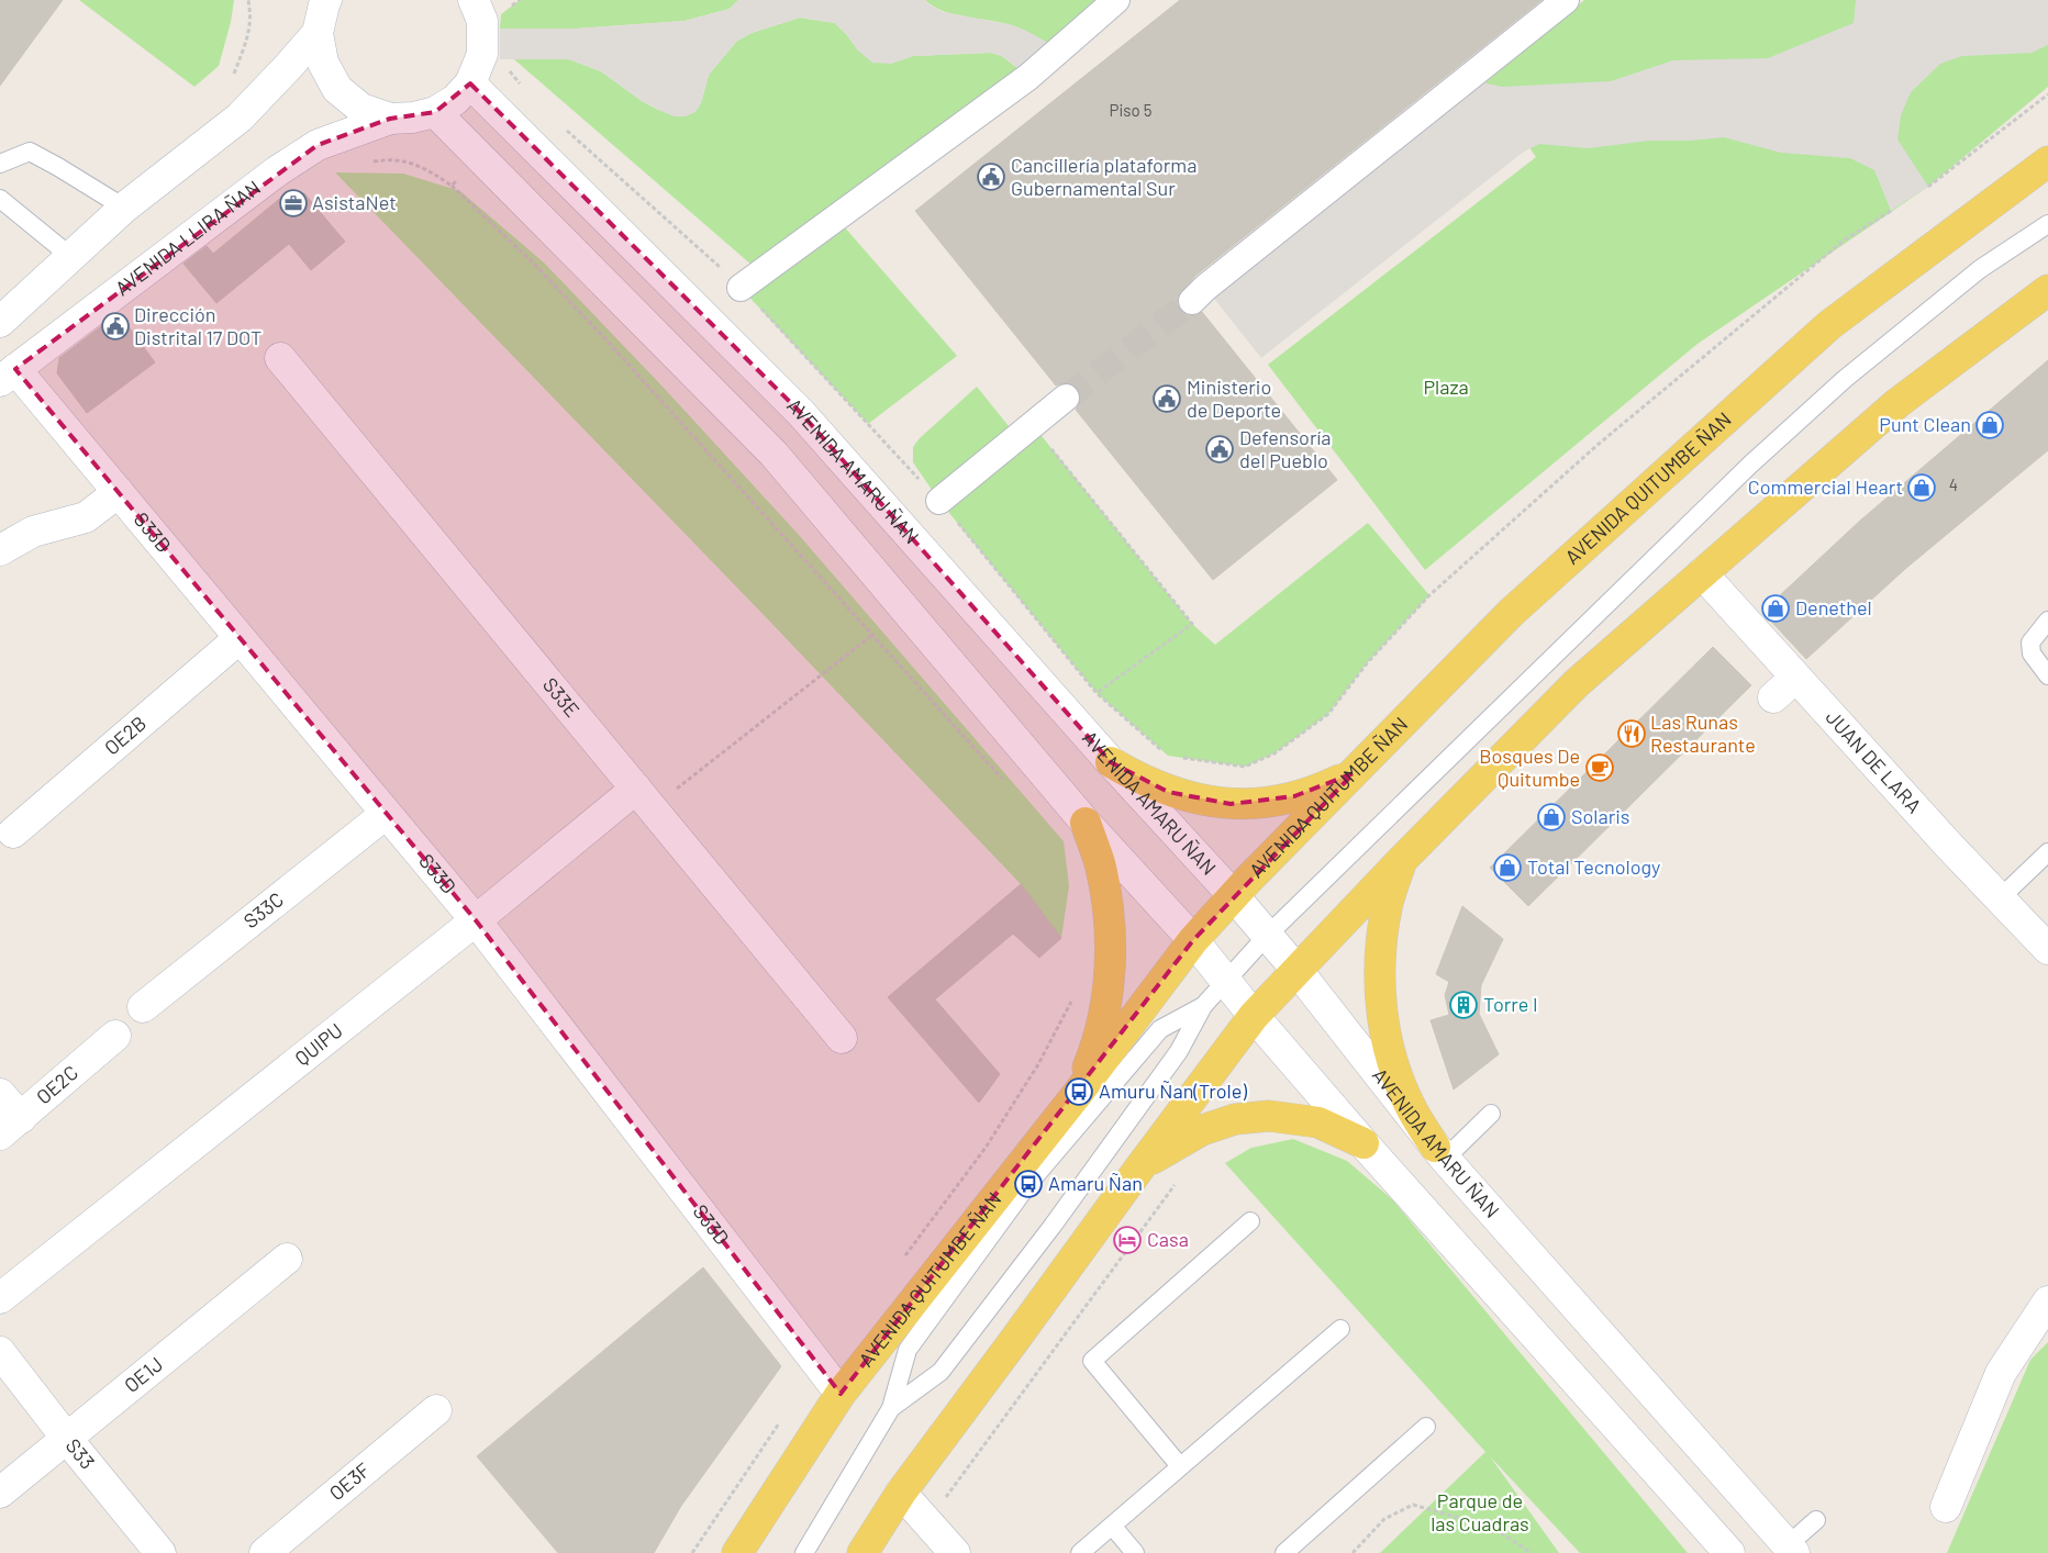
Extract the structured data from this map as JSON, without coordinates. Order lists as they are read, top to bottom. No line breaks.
{"streets":{"main road":["AVENIDA QUITUMBE ÑAN"],"street":["AVENIDA LLIRA ÑAN","AVENIDA AMARU ÑAN","S33D","S33E","OE2B","JUAN DE LARA","S33C","QUIPU","OE2C","OE1J","S33","OE3F"]},"crossings":[["AVENIDA LLIRA ÑAN","S33D"],["AVENIDA AMARU ÑAN","AVENIDA QUITUMBE ÑAN"],["AVENIDA QUITUMBE ÑAN","S33D"],["S33D","OE2B"],["S33D","S33C"],["S33D","QUIPU"],["S33E","QUIPU"],["OE1J","S33"]],"parks":["Plaza","Parque de las Cuadras"],"places":{"public building":["Cancillería plataforma Gubernamental Sur","Dirección Distrital 17 DOT","Ministerio de Deporte","Defensoría del Pueblo"],"office":["AsistaNet"],"shop":["Punt Clean","Commercial Heart","Denethel","Solaris","Total Tecnology"],"restaurant":["Las Runas Restaurante"],"cafe":["Bosques De Quitumbe"],"building":["Torre I"],"bus stop":["Amuru Ñan(Trole)","Amaru Ñan"],"hotel":["Casa"]},"house_numbers":["Piso 5","4"]}
